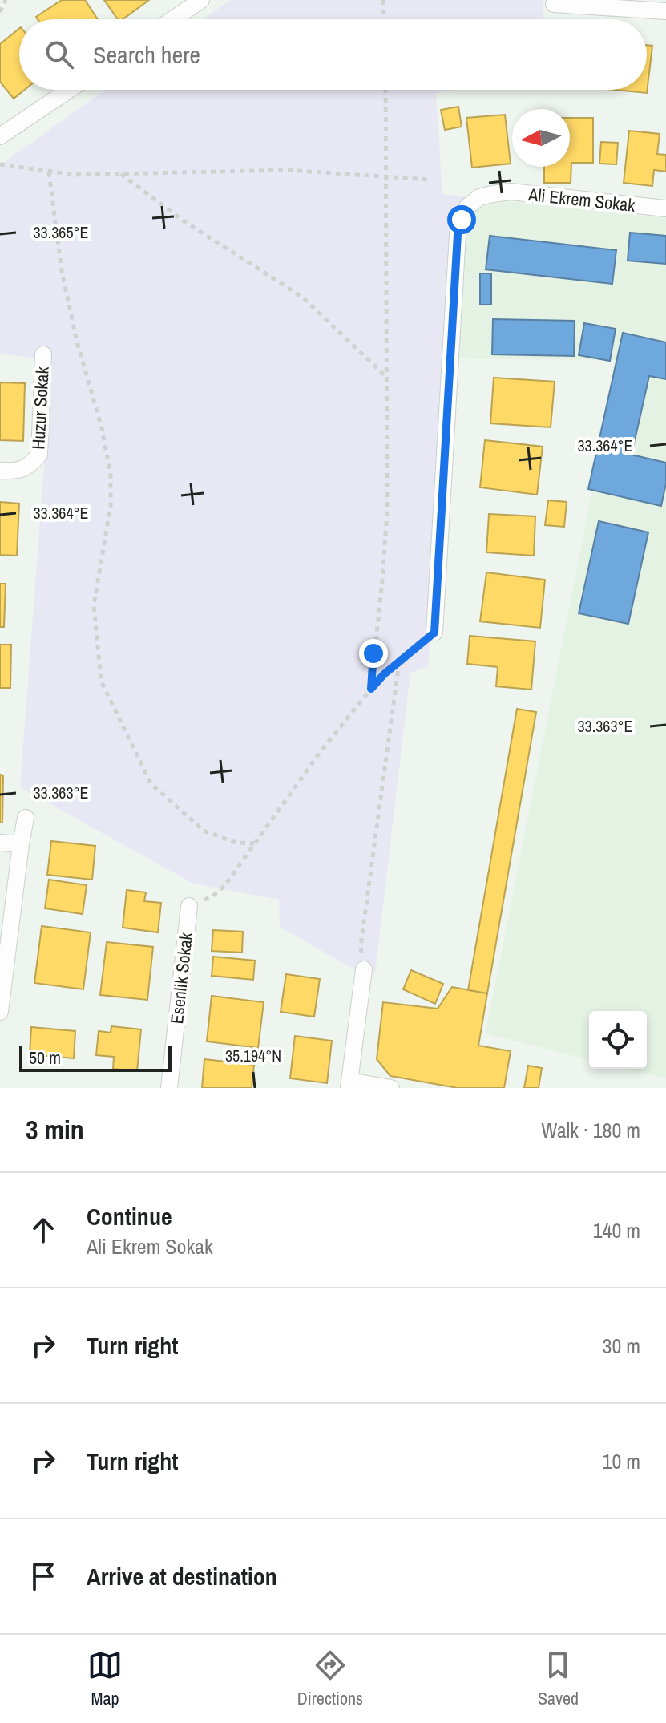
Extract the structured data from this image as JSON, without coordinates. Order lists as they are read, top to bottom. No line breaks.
{"streets":{"street":["Ali Ekrem Sokak","Huzur Sokak","Esenlik Sokak"]},"scale_bar":"50 m","north":"left","page":{"search":"Search here","scale":"50 m","heading":["3 min","Walk · 180 m"],"list":[["Continue","Ali Ekrem Sokak","140 m"],["Turn right","30 m"],["Turn right","10 m"],"Arrive at destination"],"nav":["Map","Directions","Saved"]},"coordinates":["33.365°E","33.364°E","33.363°E","35.194°N"]}
